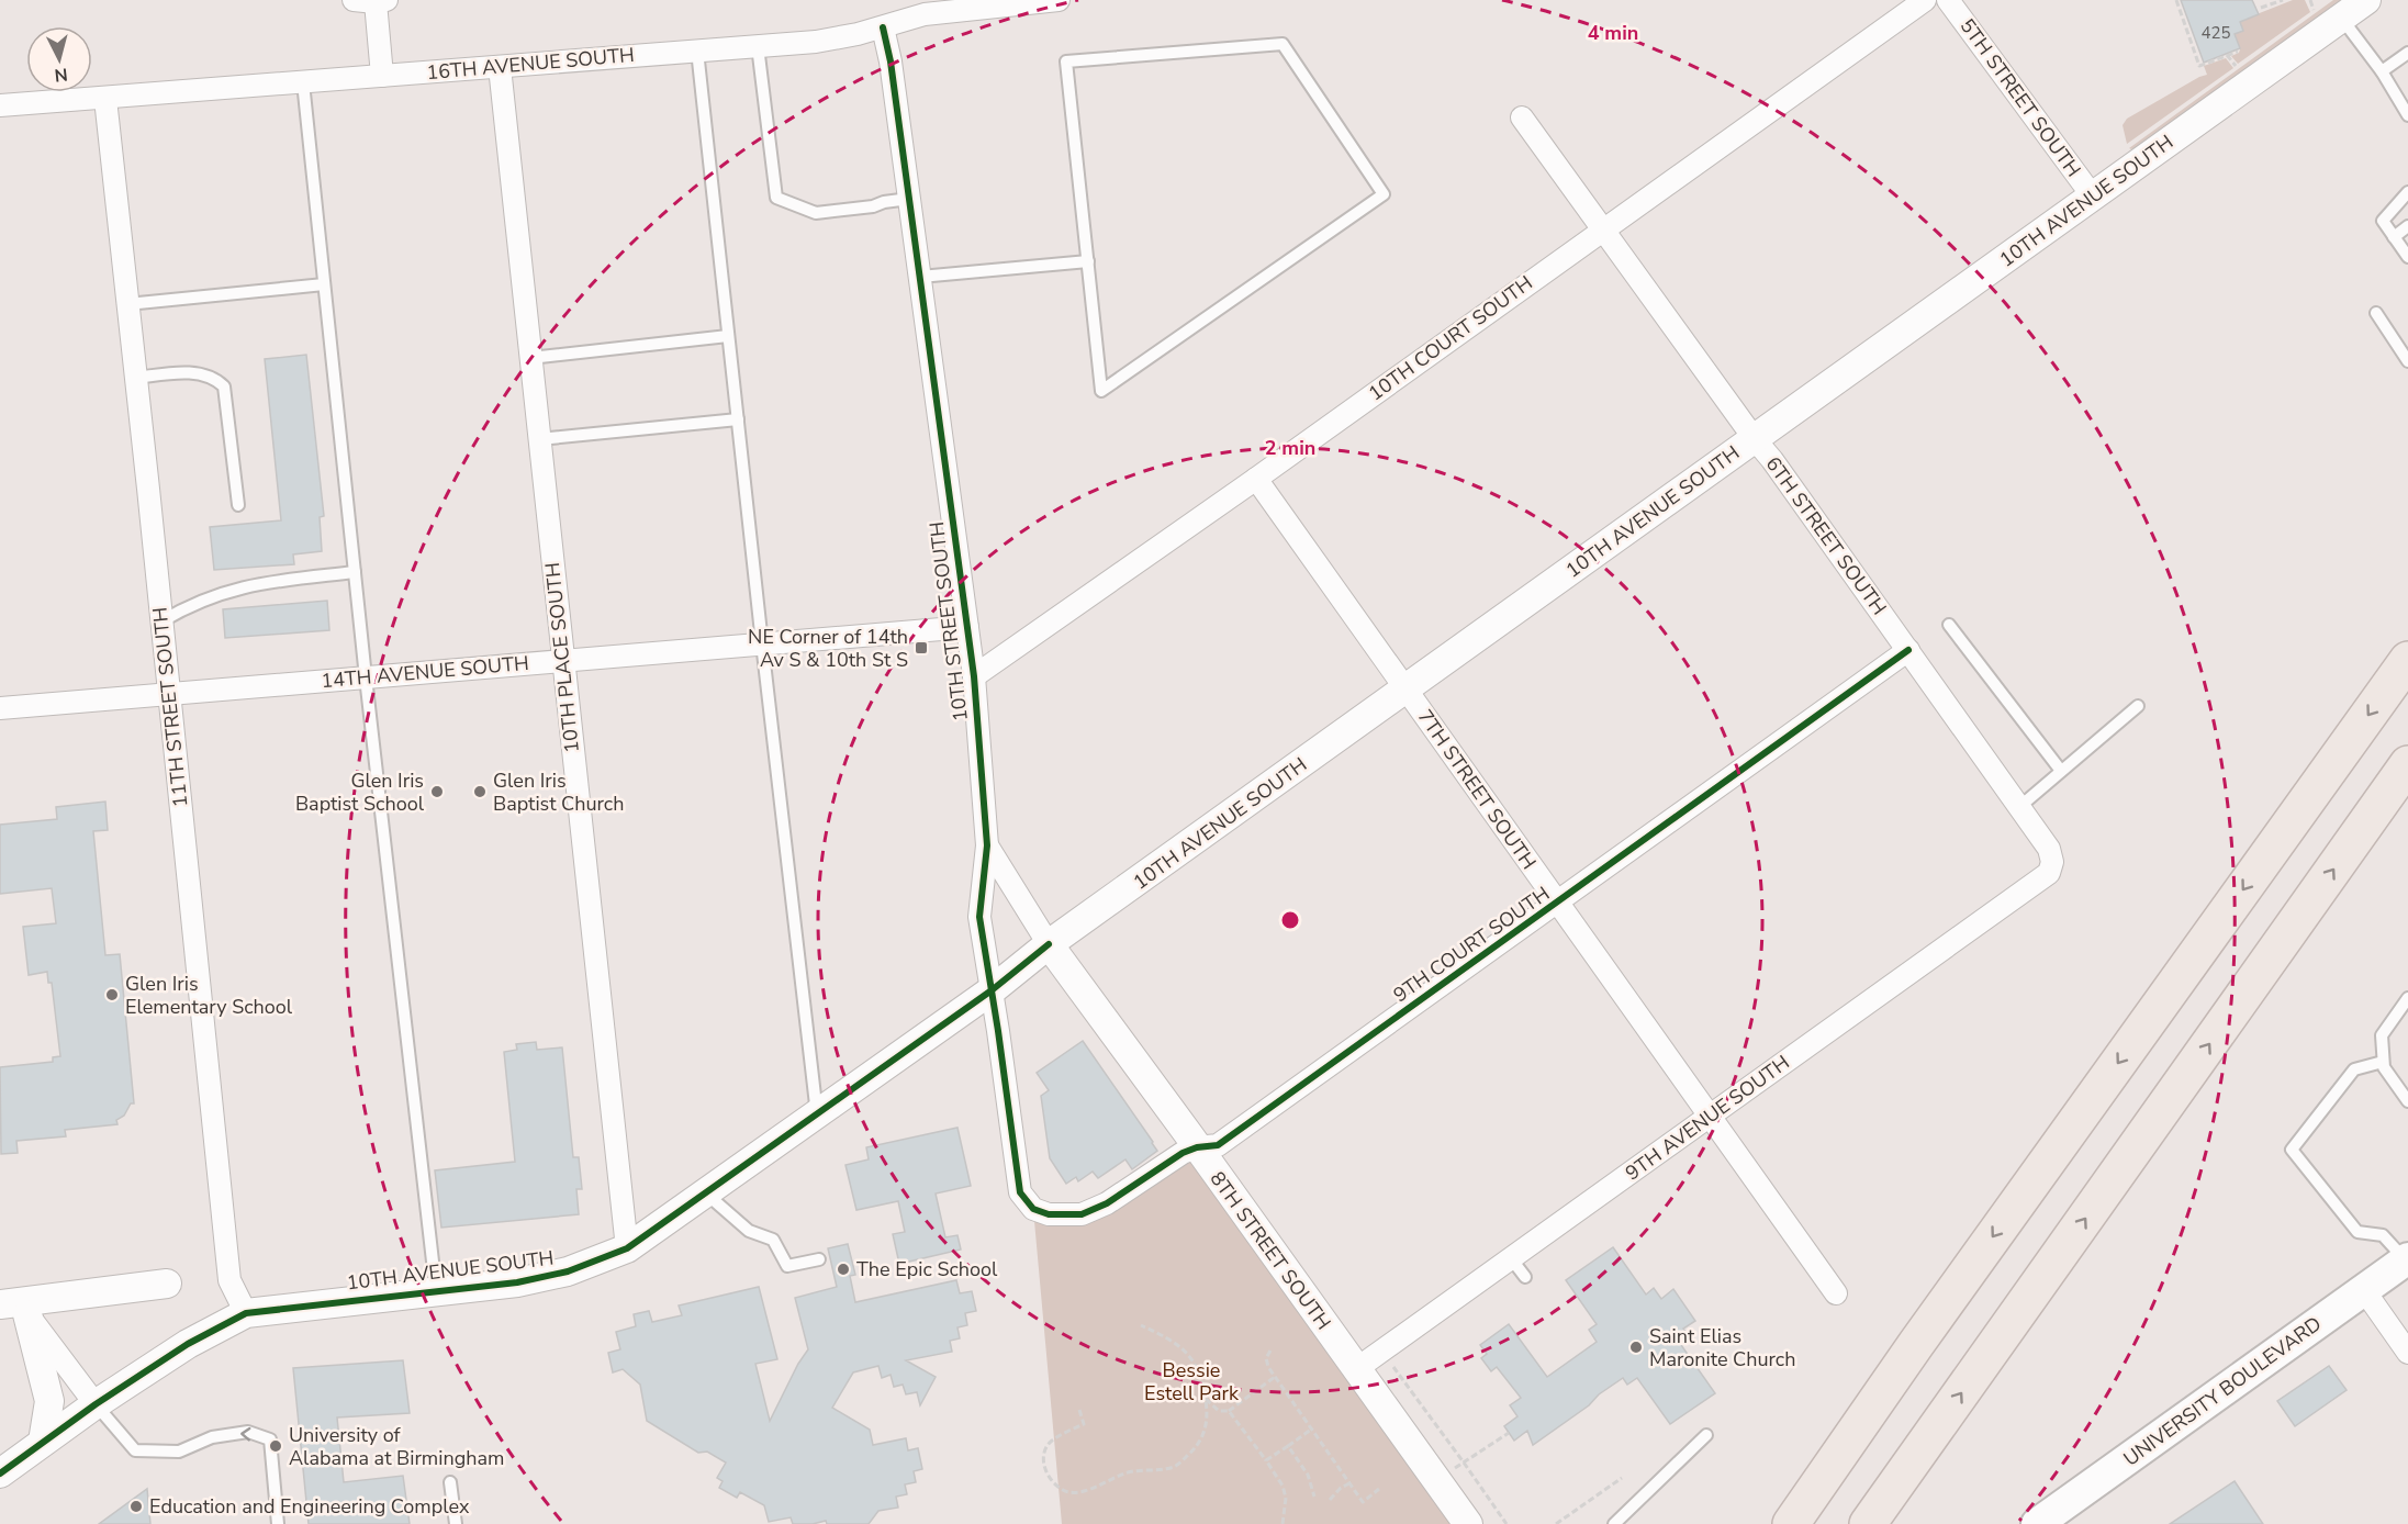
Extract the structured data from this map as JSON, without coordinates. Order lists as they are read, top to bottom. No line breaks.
{"streets":{"main road":["UNIVERSITY BOULEVARD"],"street":["16TH AVENUE SOUTH","5TH STREET SOUTH","10TH AVENUE SOUTH","10TH COURT SOUTH","6TH STREET SOUTH","10TH STREET SOUTH","10TH PLACE SOUTH","14TH AVENUE SOUTH","11TH STREET SOUTH","7TH STREET SOUTH","9TH COURT SOUTH","9TH AVENUE SOUTH","8TH STREET SOUTH"]},"crossings":[["16TH AVENUE SOUTH","10TH STREET SOUTH"],["16TH AVENUE SOUTH","10TH PLACE SOUTH"],["16TH AVENUE SOUTH","11TH STREET SOUTH"],["5TH STREET SOUTH","10TH AVENUE SOUTH"],["10TH AVENUE SOUTH","6TH STREET SOUTH"],["10TH AVENUE SOUTH","10TH STREET SOUTH"],["10TH AVENUE SOUTH","10TH PLACE SOUTH"],["10TH AVENUE SOUTH","11TH STREET SOUTH"],["10TH AVENUE SOUTH","7TH STREET SOUTH"],["10TH AVENUE SOUTH","8TH STREET SOUTH"],["10TH COURT SOUTH","6TH STREET SOUTH"],["10TH COURT SOUTH","10TH STREET SOUTH"],["10TH COURT SOUTH","7TH STREET SOUTH"],["6TH STREET SOUTH","9TH COURT SOUTH"],["6TH STREET SOUTH","9TH AVENUE SOUTH"],["10TH STREET SOUTH","14TH AVENUE SOUTH"],["10TH STREET SOUTH","9TH COURT SOUTH"],["10TH STREET SOUTH","8TH STREET SOUTH"],["10TH PLACE SOUTH","14TH AVENUE SOUTH"],["14TH AVENUE SOUTH","11TH STREET SOUTH"],["7TH STREET SOUTH","9TH COURT SOUTH"],["7TH STREET SOUTH","9TH AVENUE SOUTH"],["9TH COURT SOUTH","8TH STREET SOUTH"],["9TH AVENUE SOUTH","8TH STREET SOUTH"]],"parks":["Bessie Estell Park"],"places":{"transit":["NE Corner of 14th Av S & 10th St S"],"other":["Glen Iris Baptist School","Glen Iris Baptist Church","Glen Iris Elementary School","The Epic School","Saint Elias Maronite Church","University of Alabama at Birmingham","Education and Engineering Complex"]},"house_numbers":["425"],"north":"bottom","rings":["4 min","2 min"]}
